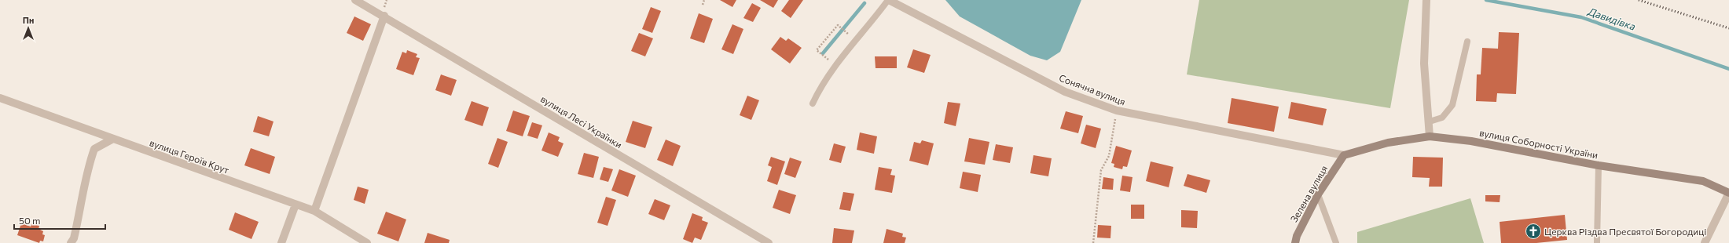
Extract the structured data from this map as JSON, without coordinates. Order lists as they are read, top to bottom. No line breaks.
{"streets":{"street":["Сонячна вулиця","вулиця Лесі Українки","вулиця Соборності України","вулиця Героїв Крут","Зелена вулиця"]},"crossings":[["Сонячна вулиця","вулиця Соборності України"],["Сонячна вулиця","Зелена вулиця"],["вулиця Соборності України","Зелена вулиця"]],"water":["Давидівка"],"places":{"church":["Церква Різдва Пресвятої Богородиці"]},"scale_bar":"50 m","north":"top"}
